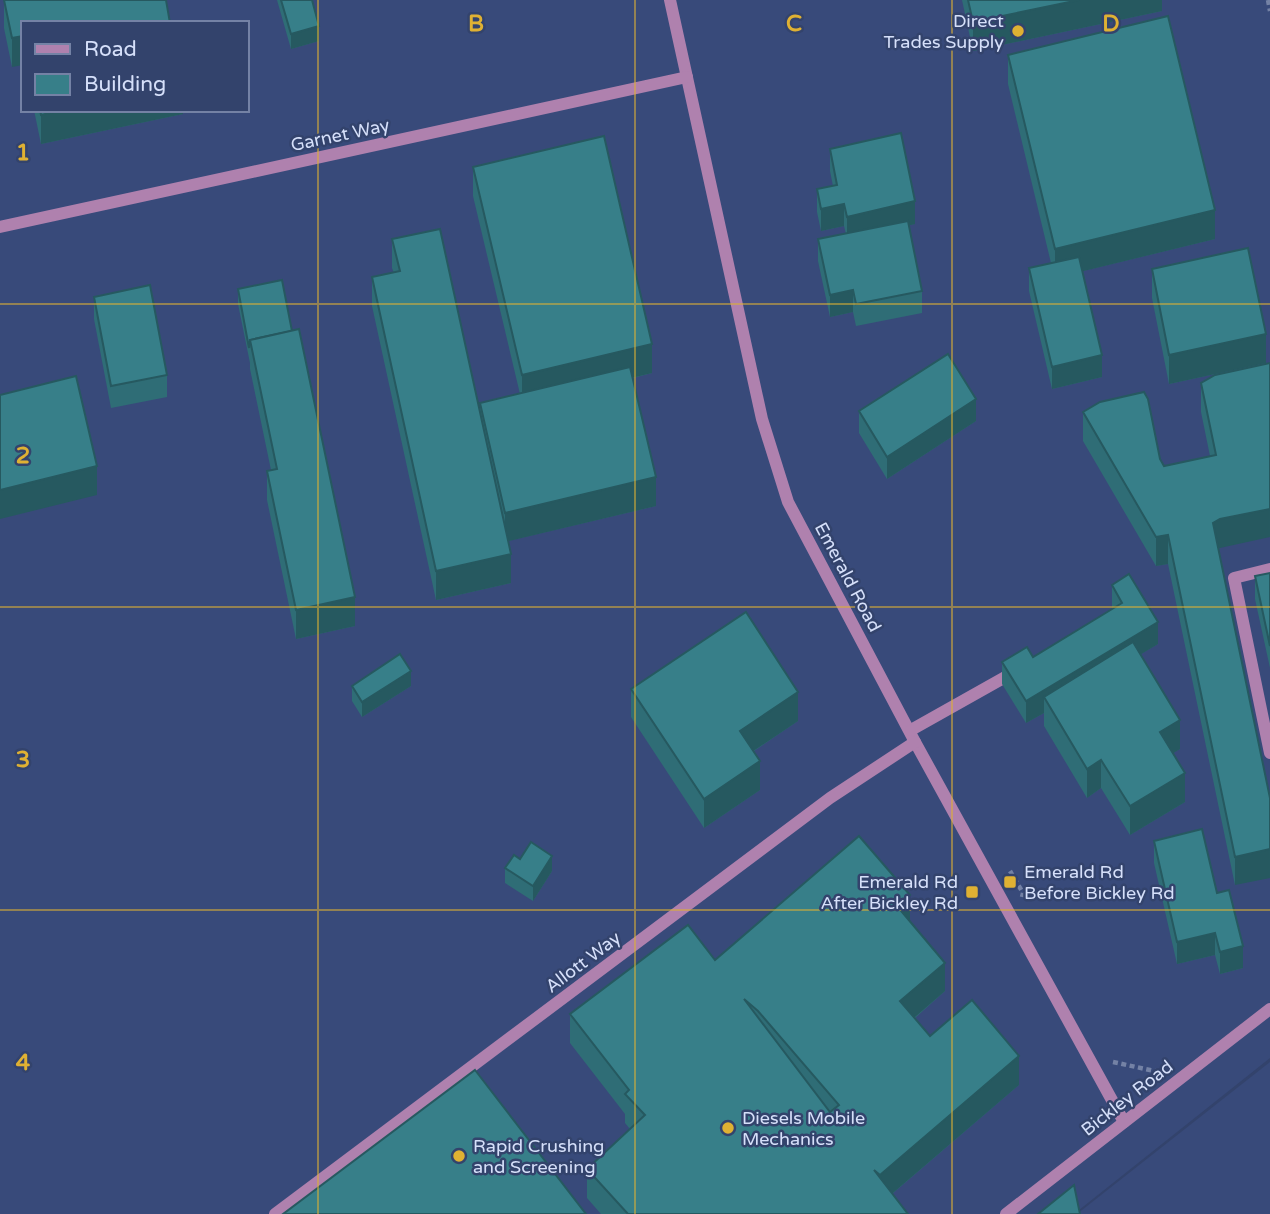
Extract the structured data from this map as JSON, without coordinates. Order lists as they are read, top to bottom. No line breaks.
{"streets":{"street":["Garnet Way","Emerald Road","Allott Way","Bickley Road"]},"crossings":[["Garnet Way","Emerald Road"],["Emerald Road","Allott Way"],["Emerald Road","Bickley Road"]],"places":{"other":["Direct Trades Supply","Diesels Mobile Mechanics","Rapid Crushing and Screening"],"transit":["Emerald Rd Before Bickley Rd","Emerald Rd After Bickley Rd"]},"legend":["Road","Building"],"grid":{"columns":["B","C","D"],"rows":["1","2","3","4"]}}
